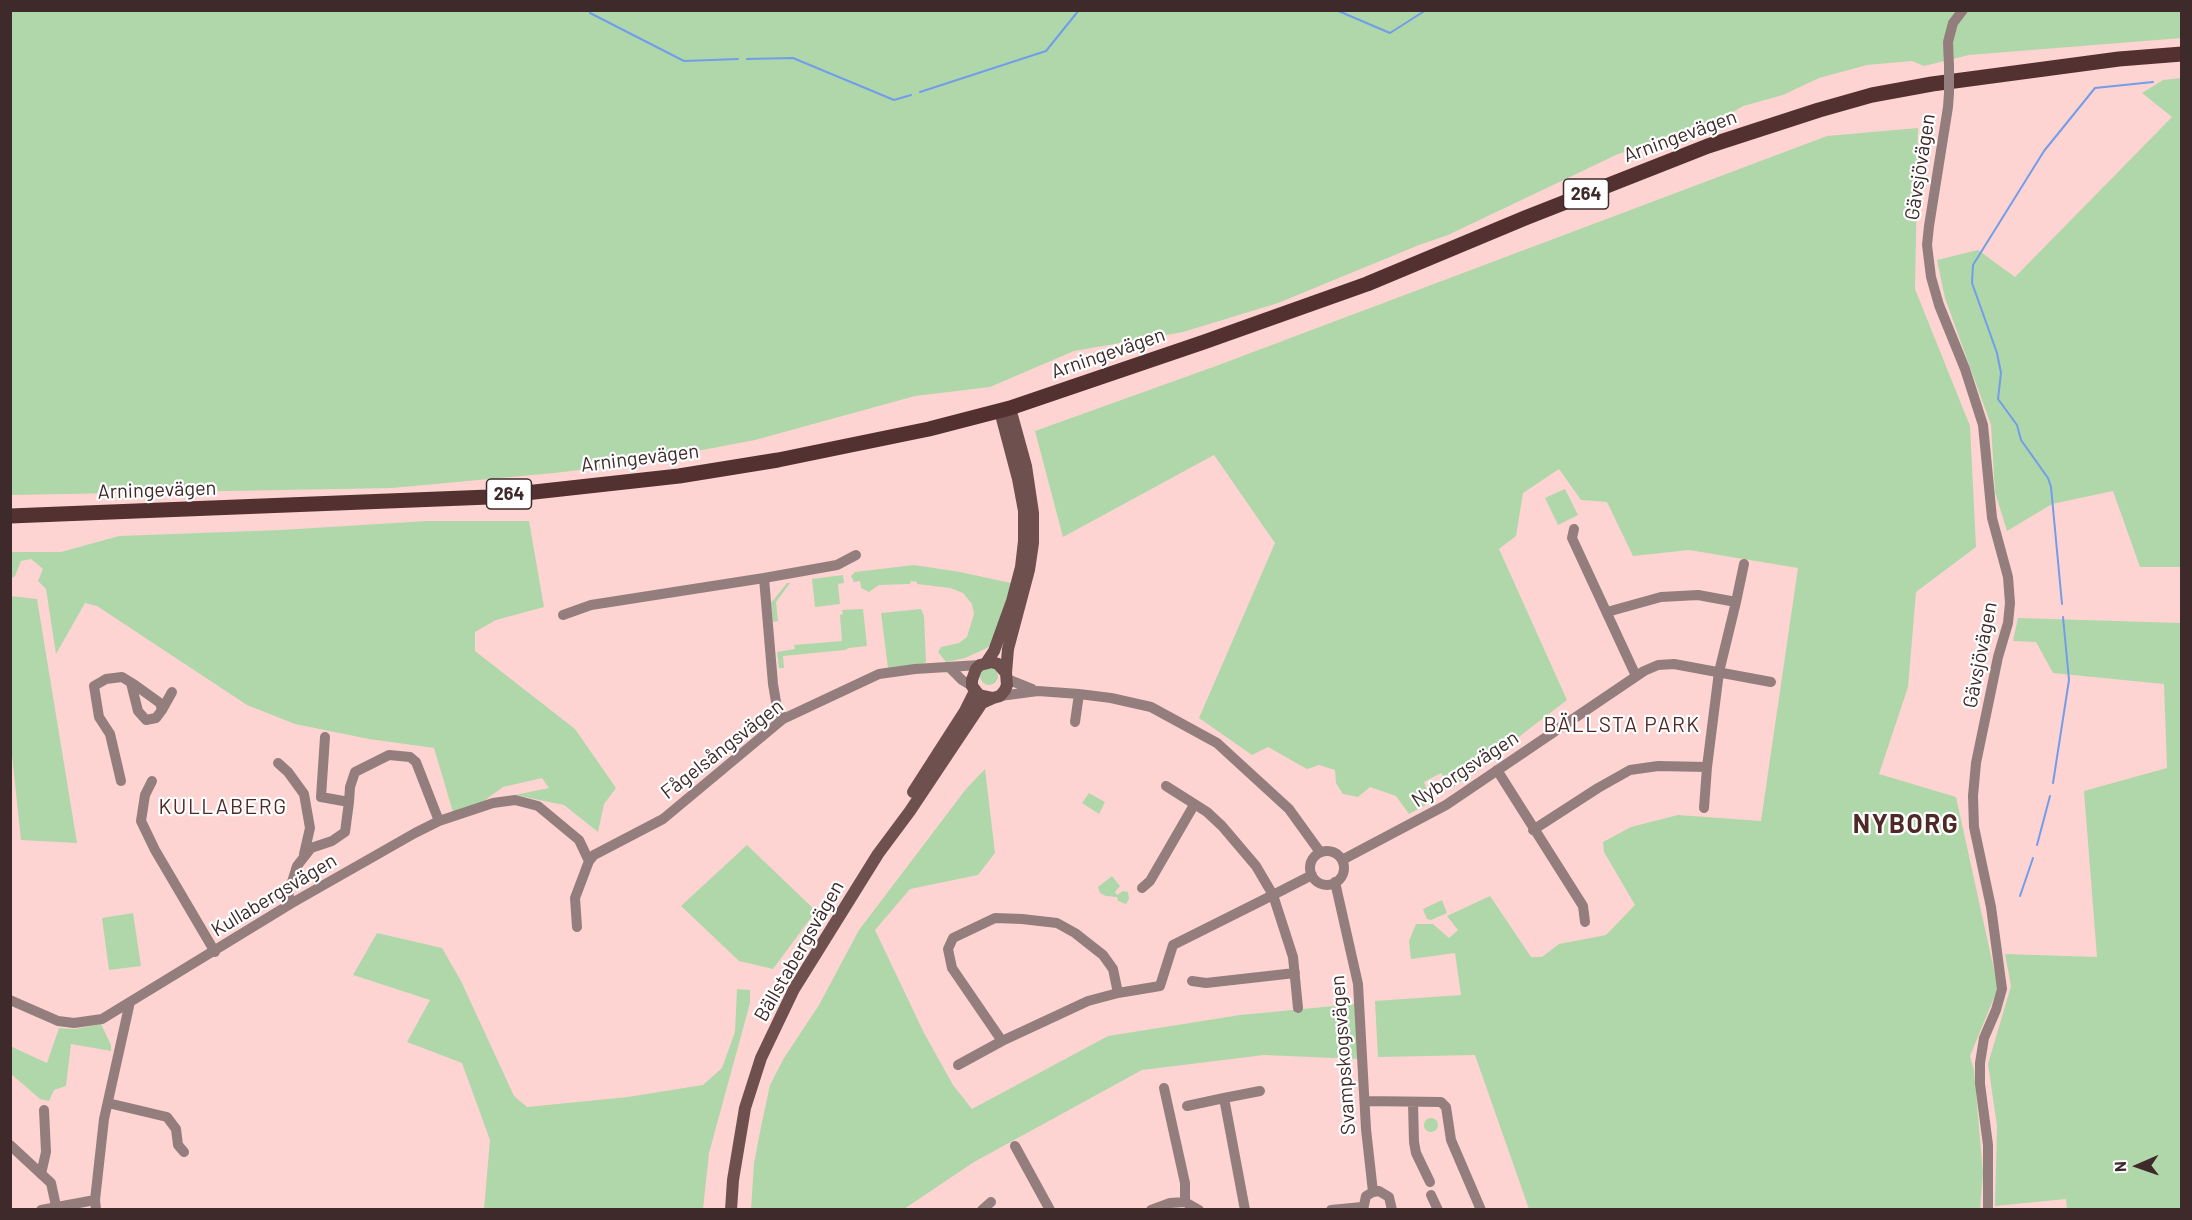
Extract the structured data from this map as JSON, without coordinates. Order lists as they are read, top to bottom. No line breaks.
{"streets":{"main road":["Arningevägen","264"],"street":["Gävsjövägen","Fågelsångsvägen","Nyborgsvägen","Kullabergsvägen","Bällstabergsvägen","Svampskogsvägen"]},"crossings":[["Fågelsångsvägen","Kullabergsvägen"],["Fågelsångsvägen","Bällstabergsvägen"],["Nyborgsvägen","Svampskogsvägen"]],"districts":["BÄLLSTA PARK","KULLABERG","NYBORG"],"north":"left"}
